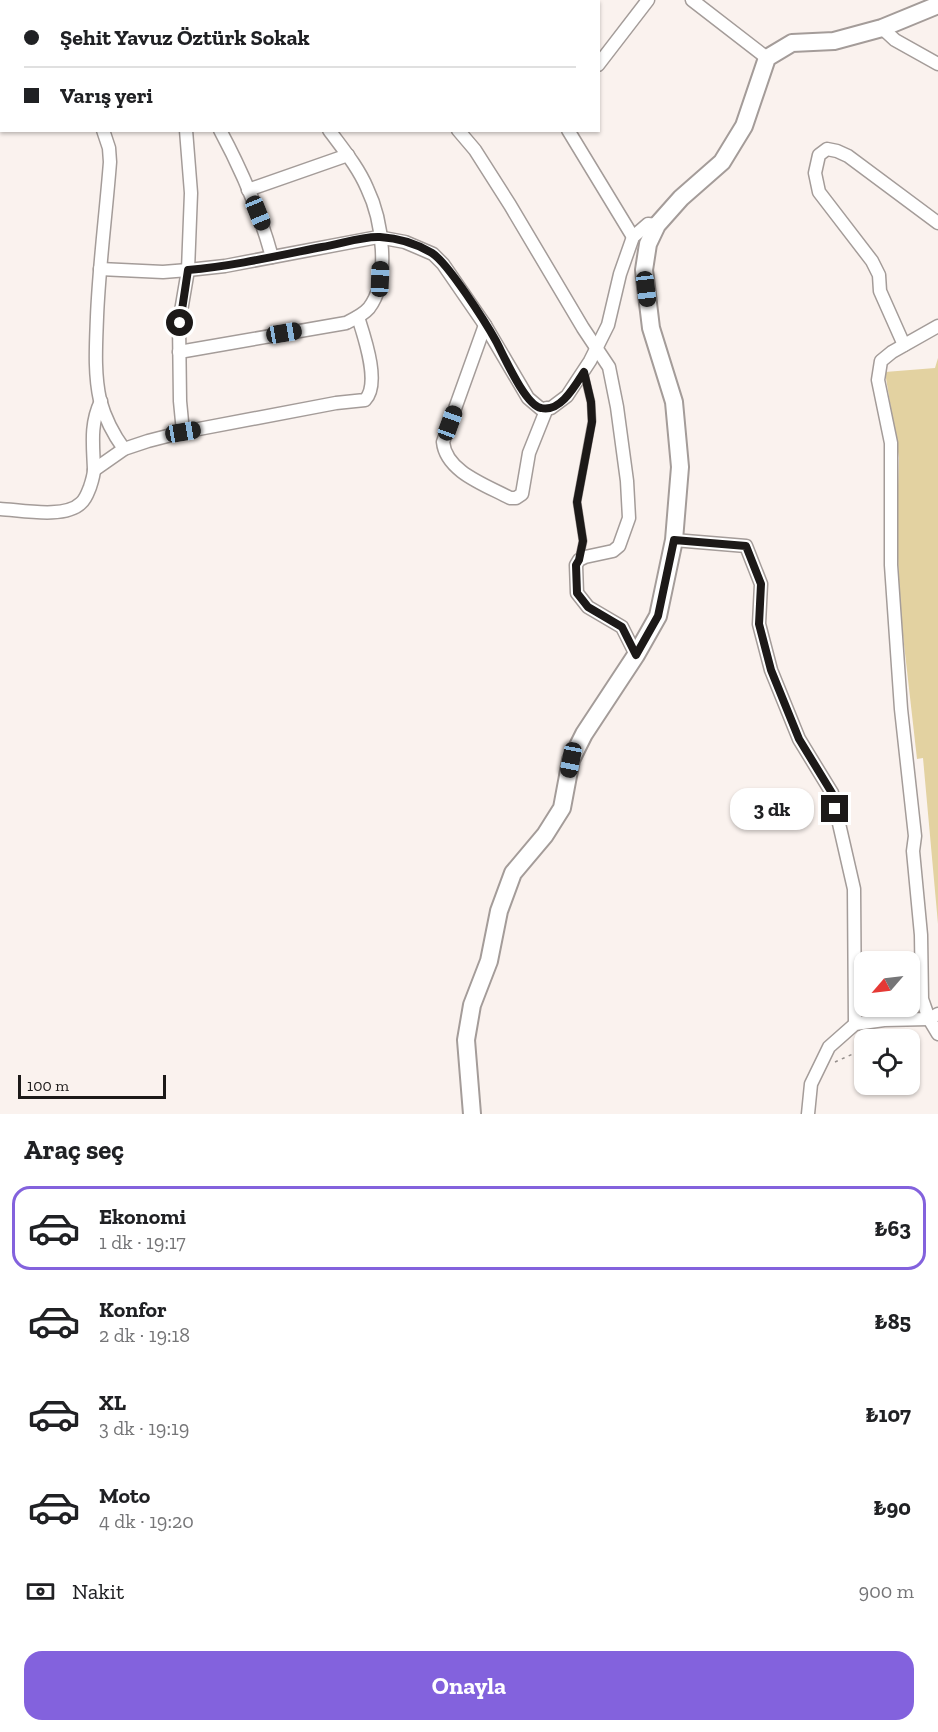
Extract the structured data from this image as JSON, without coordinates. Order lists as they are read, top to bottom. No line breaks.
{"scale_bar":"100 m","north":"bottom left","page":{"banner":["Şehit Yavuz Öztürk Sokak","Varış yeri"],"bubble":"3 dk","scale":"100 m","heading":"Araç seç","list":[{"name":"Ekonomi","note":"1 dk · 19:17","value":"₺63"},{"name":"Konfor","note":"2 dk · 19:18","value":"₺85"},{"name":"XL","note":"3 dk · 19:19","value":"₺107"},{"name":"Moto","note":"4 dk · 19:20","value":"₺90"}],"pay":["Nakit","900 m"],"buttons":"Onayla"}}
